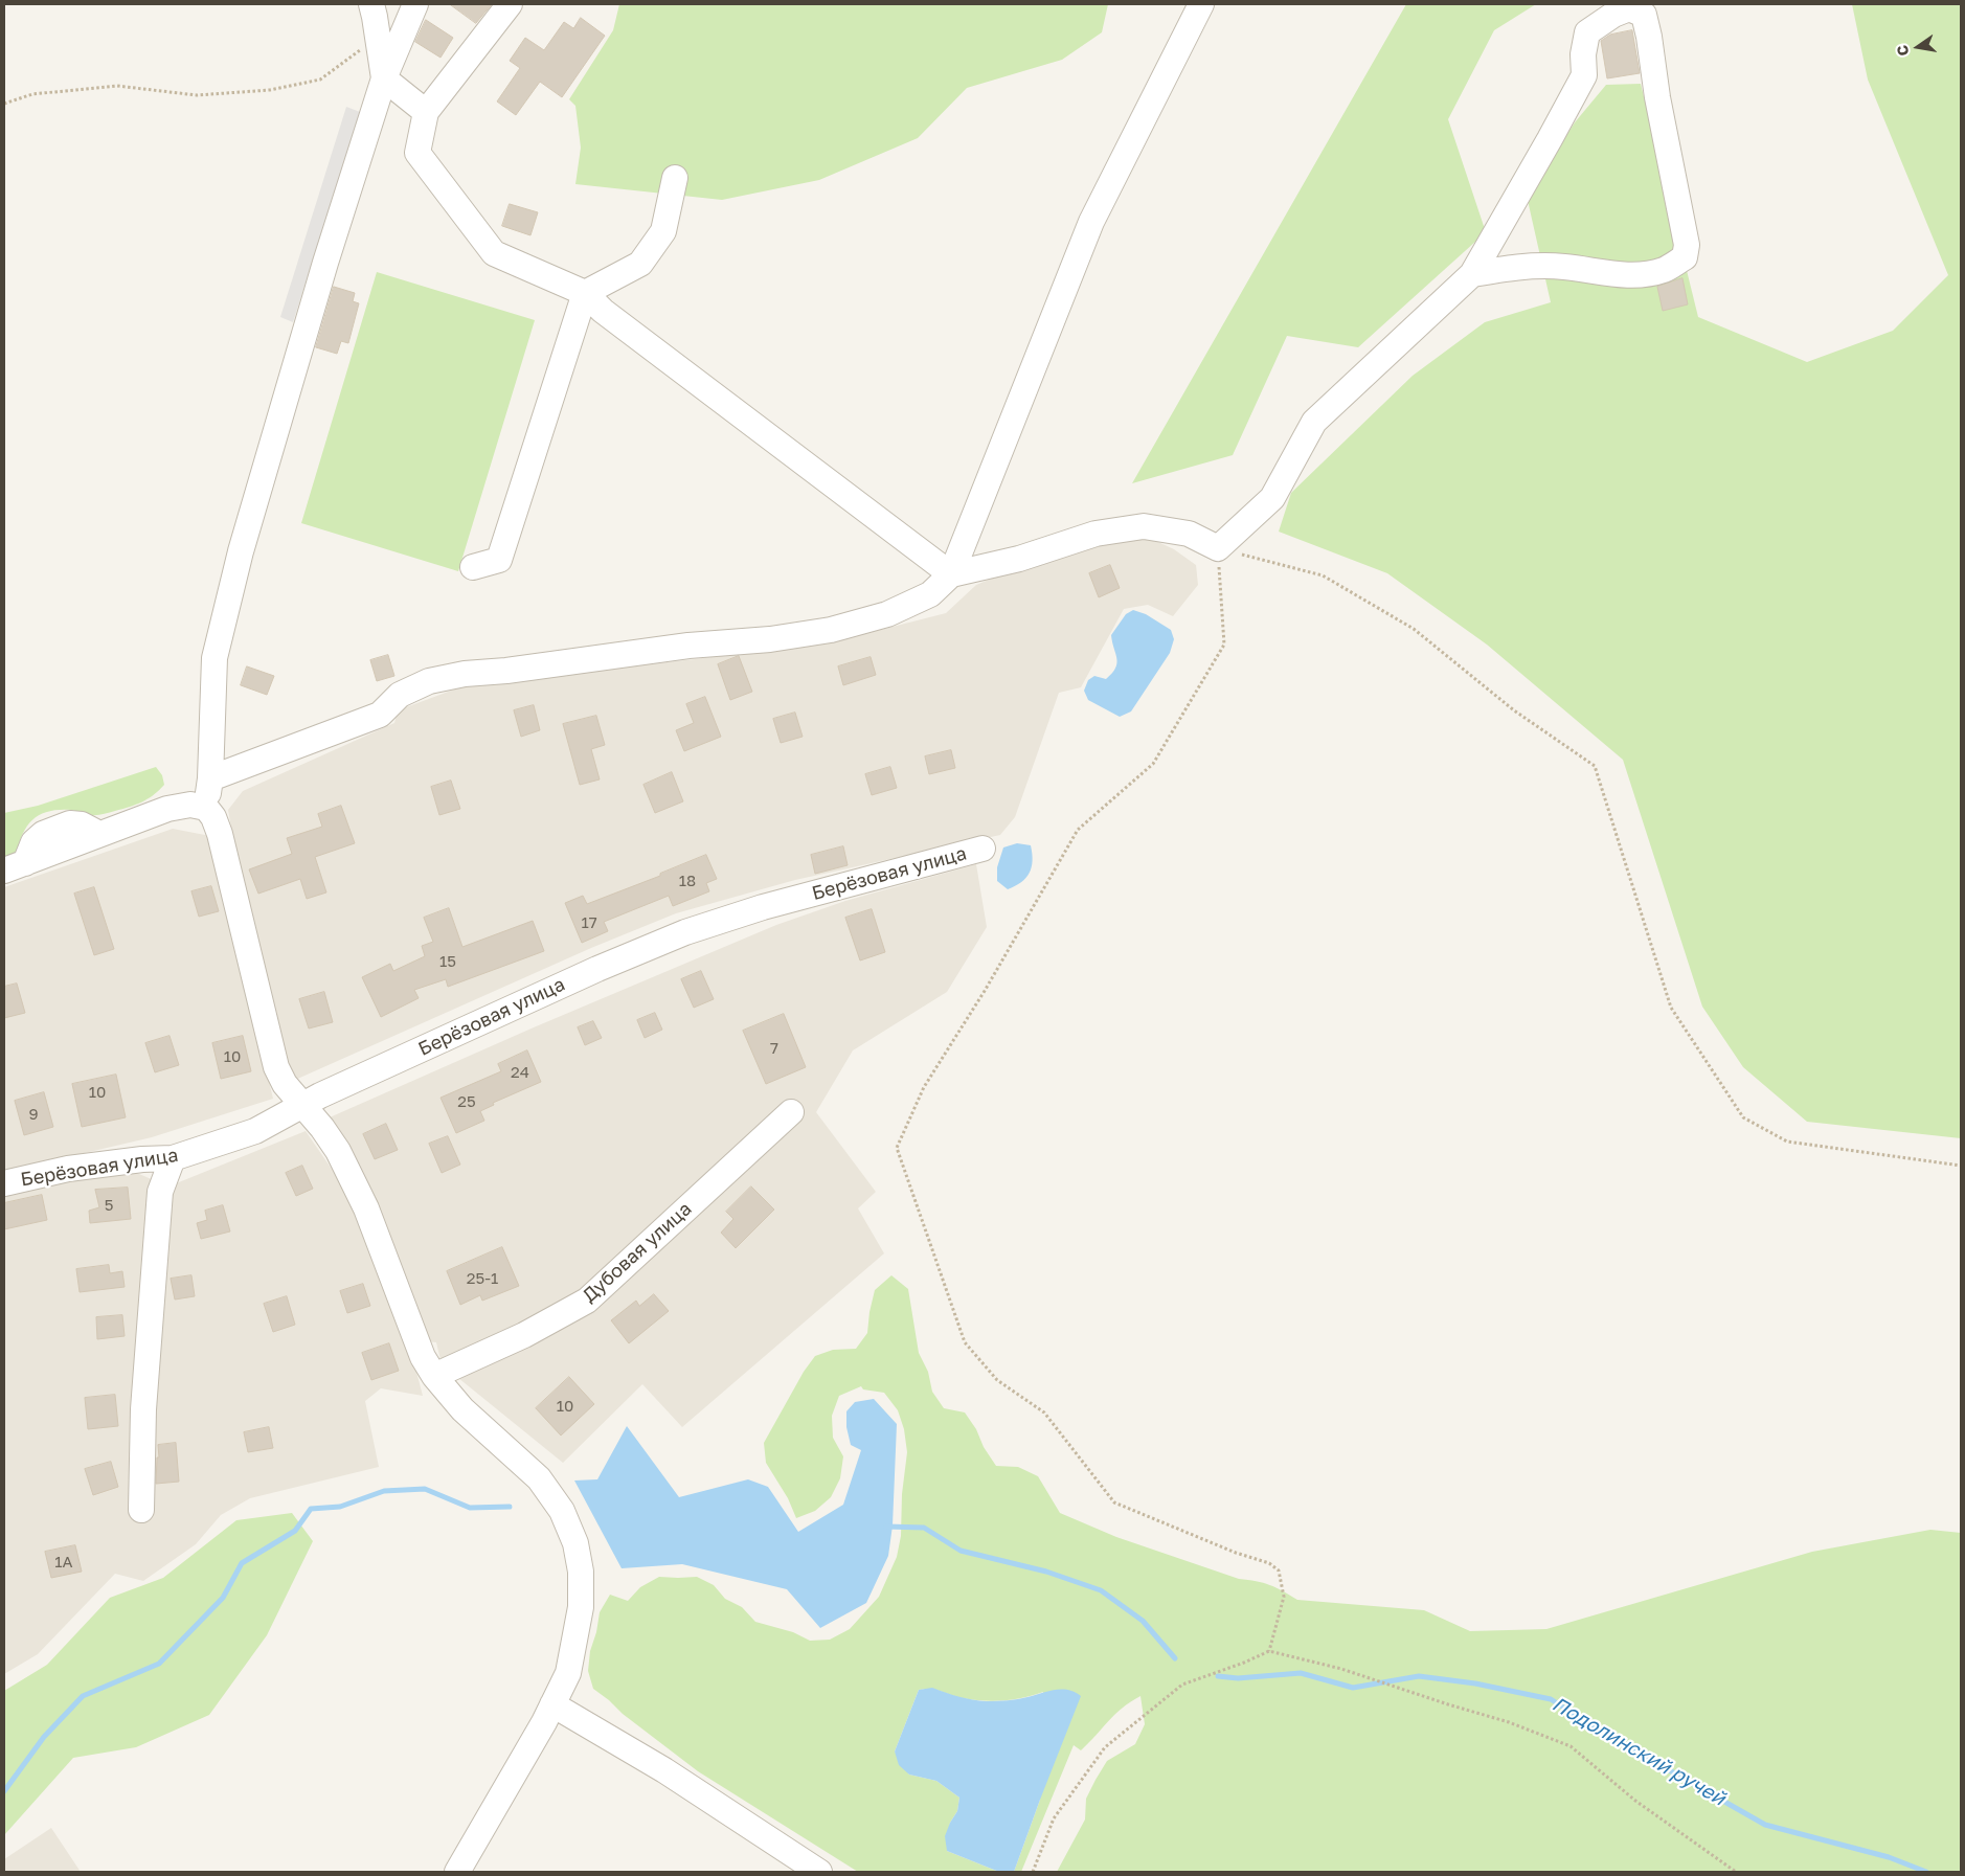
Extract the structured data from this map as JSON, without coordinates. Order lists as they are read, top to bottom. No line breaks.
{"streets":{"street":["Берёзовая улица","Дубовая улица"]},"water":["Подолинский ручей"],"house_numbers":["18","17","15","7","10","24","10","25","9","5","25-1","10","1А"],"north":"left"}
